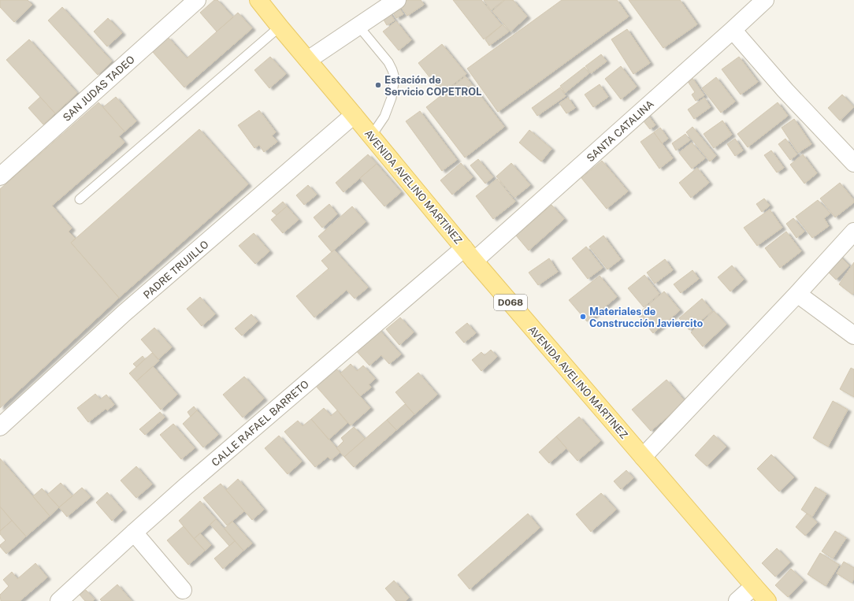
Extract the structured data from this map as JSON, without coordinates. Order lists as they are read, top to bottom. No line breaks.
{"streets":{"main road":["AVENIDA AVELINO MARTINEZ","D068"],"street":["SAN JUDAS TADEO","SANTA CATALINA","PADRE TRUJILLO","CALLE RAFAEL BARRETO"]},"crossings":[["SANTA CATALINA","AVENIDA AVELINO MARTINEZ"],["SANTA CATALINA","CALLE RAFAEL BARRETO"],["AVENIDA AVELINO MARTINEZ","PADRE TRUJILLO"],["AVENIDA AVELINO MARTINEZ","CALLE RAFAEL BARRETO"]],"places":["Estación de Servicio COPETROL","Materiales de Construcción Javiercito"]}
